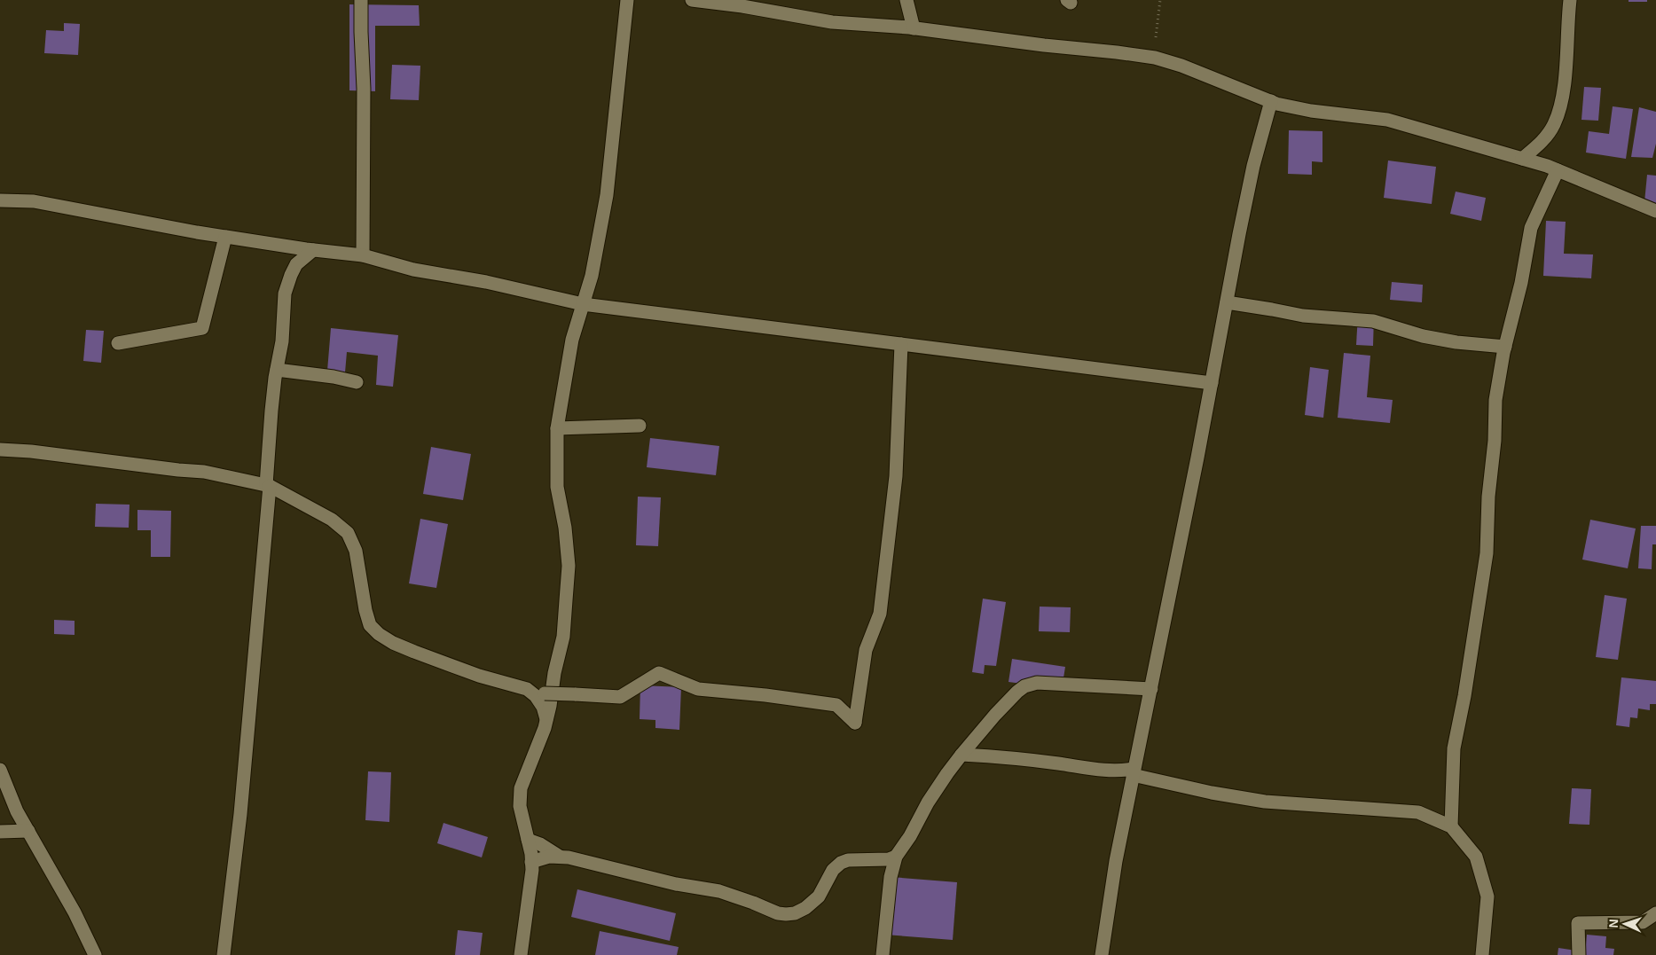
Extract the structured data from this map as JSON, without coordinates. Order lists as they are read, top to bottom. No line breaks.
{"north":"left"}
